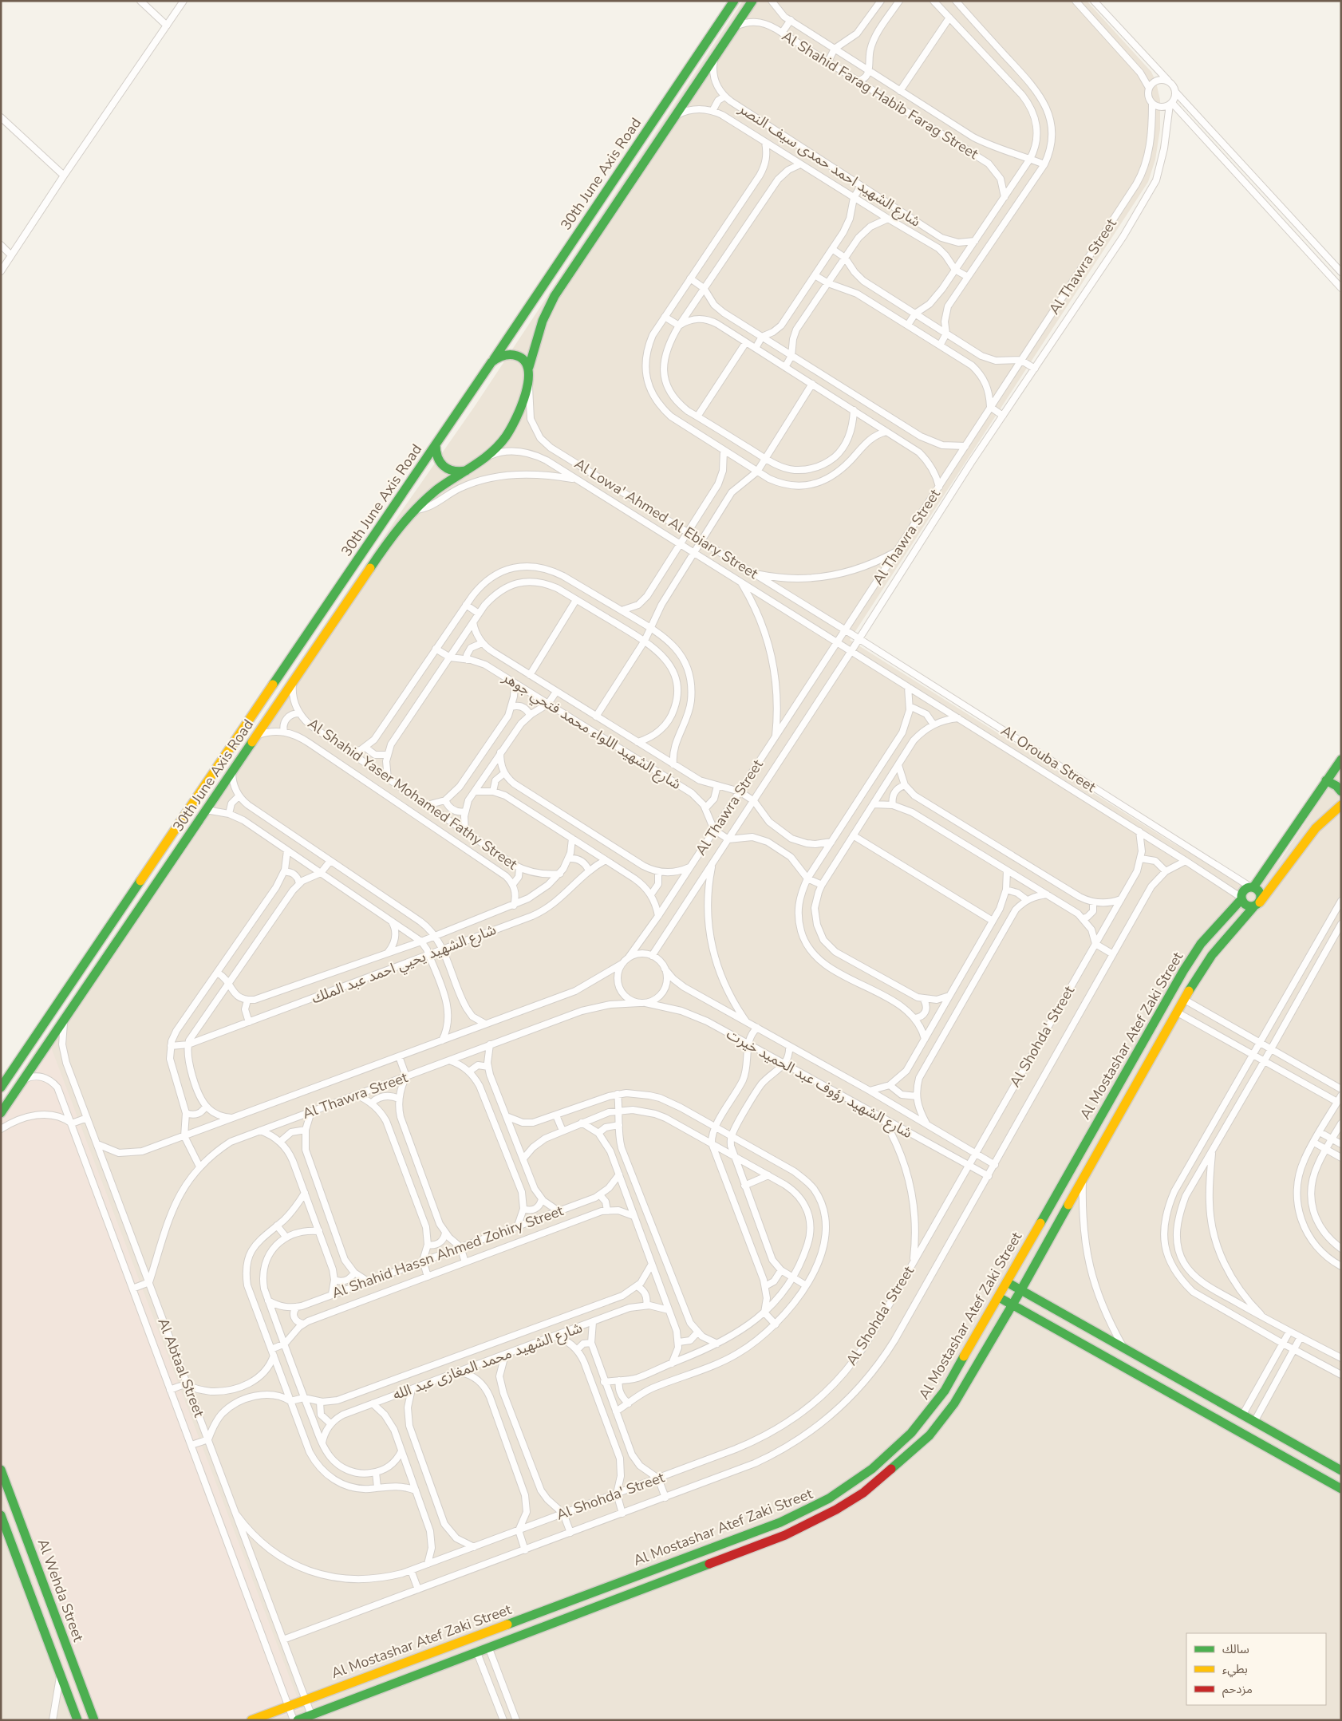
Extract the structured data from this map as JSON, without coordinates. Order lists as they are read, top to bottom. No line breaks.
{"streets":{"street":["Al Shahid Farag Habib Farag Street","شارع الشهيد احمد حمدى سيف النصر","30th June Axis Road","Al Thawra Street","Al Lowa' Ahmed Al Ebiary Street","شارع الشهيد اللواء محمد فتحي جوهر","Al Orouba Street","Al Shahid Yaser Mohamed Fathy Street","شارع الشهيد يحيي احمد عبد الملك","Al Mostashar Atef Zaki Street","Al Shohda' Street","شارع الشهيد رؤوف عبد الحميد خيرت","Al Shahid Hassn Ahmed Zohiry Street","شارع الشهيد محمد المغازى عبد الله","Al Abtaal Street","Al Wehda Street"]},"crossings":[["Al Shahid Farag Habib Farag Street","30th June Axis Road"],["شارع الشهيد احمد حمدى سيف النصر","30th June Axis Road"],["30th June Axis Road","Al Lowa' Ahmed Al Ebiary Street"],["30th June Axis Road","Al Shahid Yaser Mohamed Fathy Street"],["30th June Axis Road","Al Abtaal Street"],["Al Thawra Street","Al Lowa' Ahmed Al Ebiary Street"],["Al Thawra Street","شارع الشهيد اللواء محمد فتحي جوهر"],["Al Thawra Street","Al Orouba Street"],["Al Thawra Street","شارع الشهيد رؤوف عبد الحميد خيرت"],["Al Thawra Street","Al Abtaal Street"],["Al Lowa' Ahmed Al Ebiary Street","Al Orouba Street"],["Al Orouba Street","Al Mostashar Atef Zaki Street"],["Al Orouba Street","Al Shohda' Street"],["Al Shahid Yaser Mohamed Fathy Street","شارع الشهيد يحيي احمد عبد الملك"],["Al Mostashar Atef Zaki Street","Al Abtaal Street"],["Al Shohda' Street","شارع الشهيد رؤوف عبد الحميد خيرت"],["Al Shohda' Street","Al Abtaal Street"]],"legend":["سالك","بطيء","مزدحم"]}
